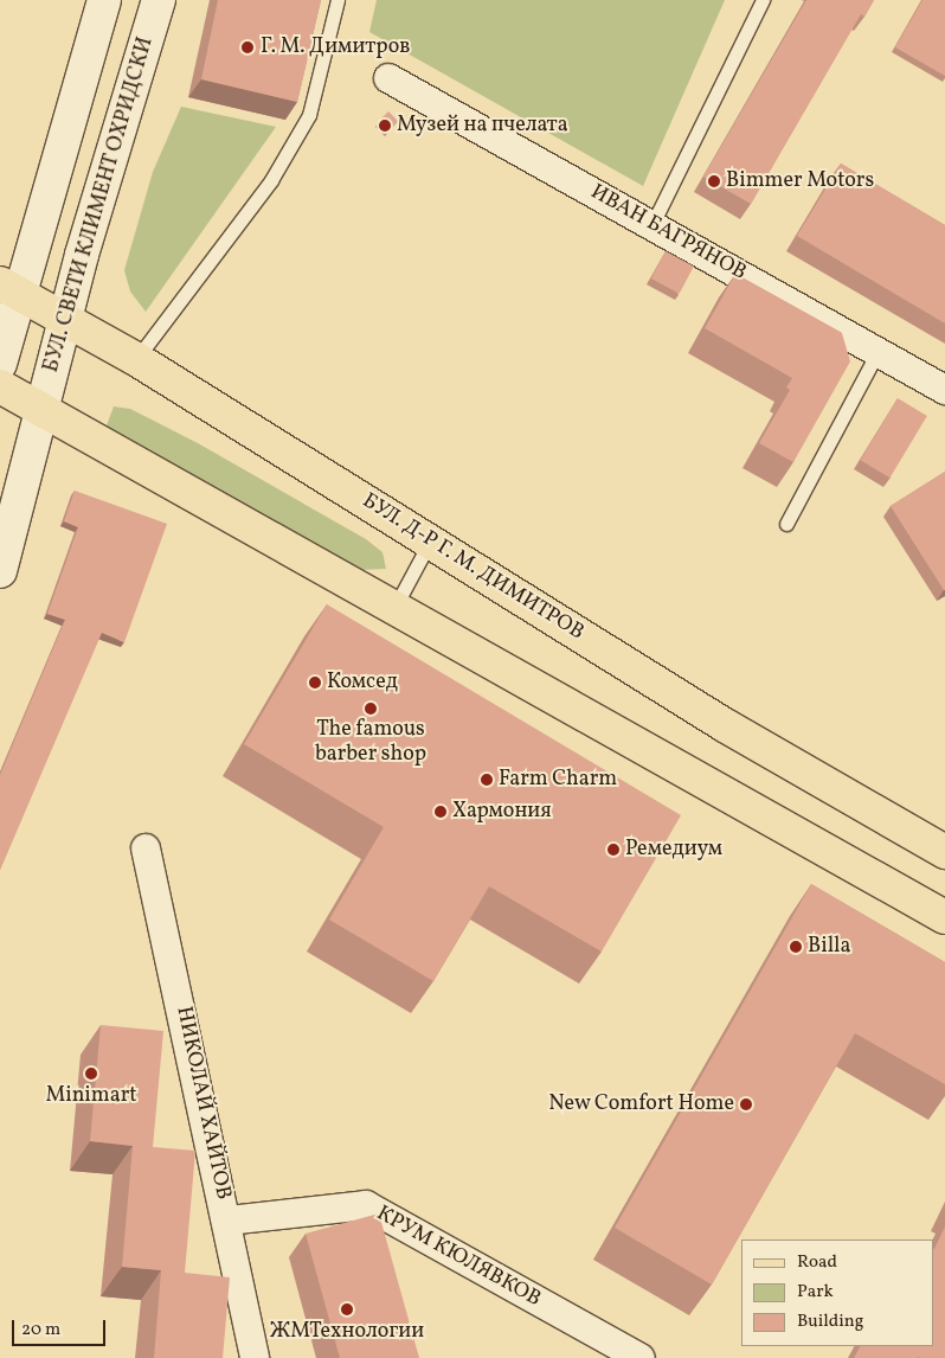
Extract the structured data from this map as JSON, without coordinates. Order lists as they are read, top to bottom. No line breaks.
{"streets":{"main road":["БУЛ. СВЕТИ КЛИМЕНТ ОХРИДСКИ","БУЛ. Д-Р Г. М. ДИМИТРОВ"],"street":["ИВАН БАГРЯНОВ","НИКОЛАЙ ХАЙТОВ","КРУМ КЮЛЯВКОВ"]},"crossings":[["БУЛ. СВЕТИ КЛИМЕНТ ОХРИДСКИ","БУЛ. Д-Р Г. М. ДИМИТРОВ"],["НИКОЛАЙ ХАЙТОВ","КРУМ КЮЛЯВКОВ"]],"places":["Г. М. Димитров","Музей на пчелата","Bimmer Motors","Комсед","The famous barber shop","Farm Charm","Хармония","Ремедиум","Billa","Minimart","New Comfort Home","ЖМТехнологии"],"legend":["Road","Park","Building"],"scale_bar":"20 m"}
